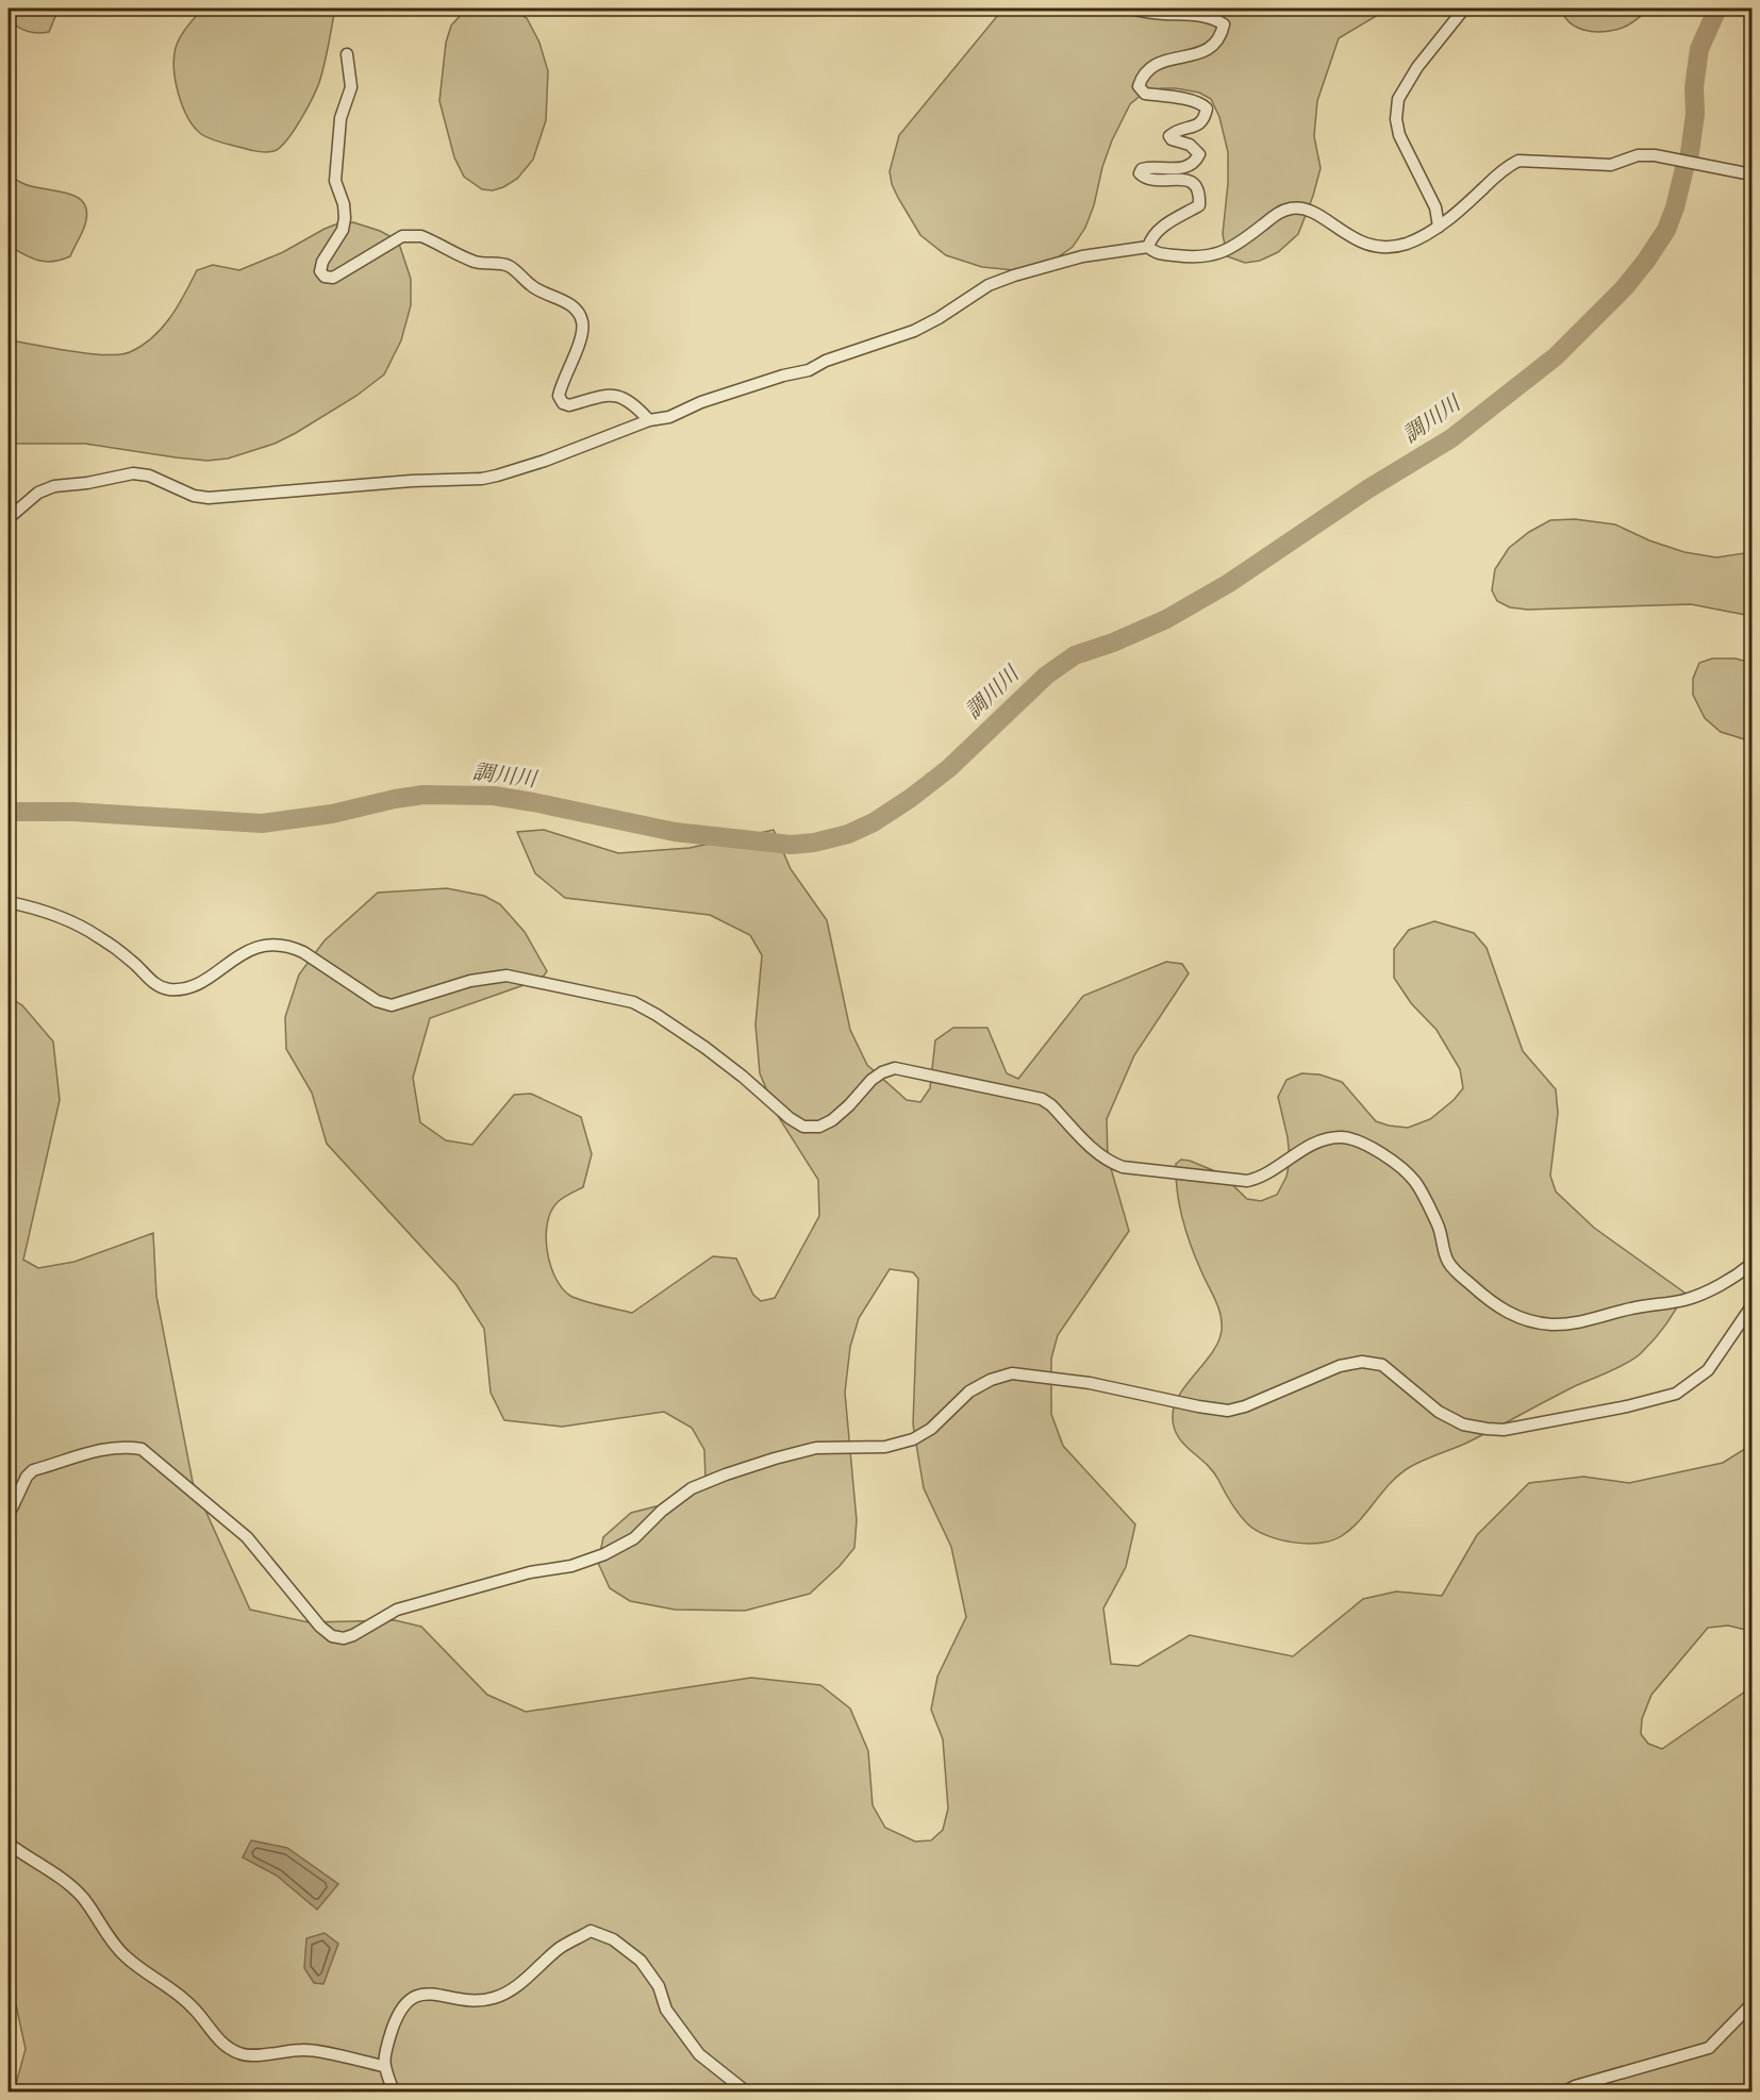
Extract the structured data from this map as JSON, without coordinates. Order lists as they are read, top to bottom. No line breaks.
{"water":["調川川"]}
